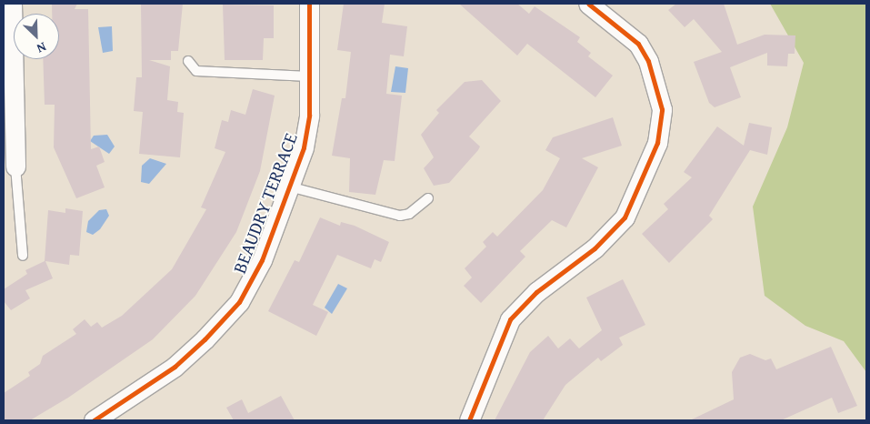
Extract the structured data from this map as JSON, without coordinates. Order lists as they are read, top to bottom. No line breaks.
{"streets":{"street":["BEAUDRY TERRACE"]},"north":"bottom right"}
